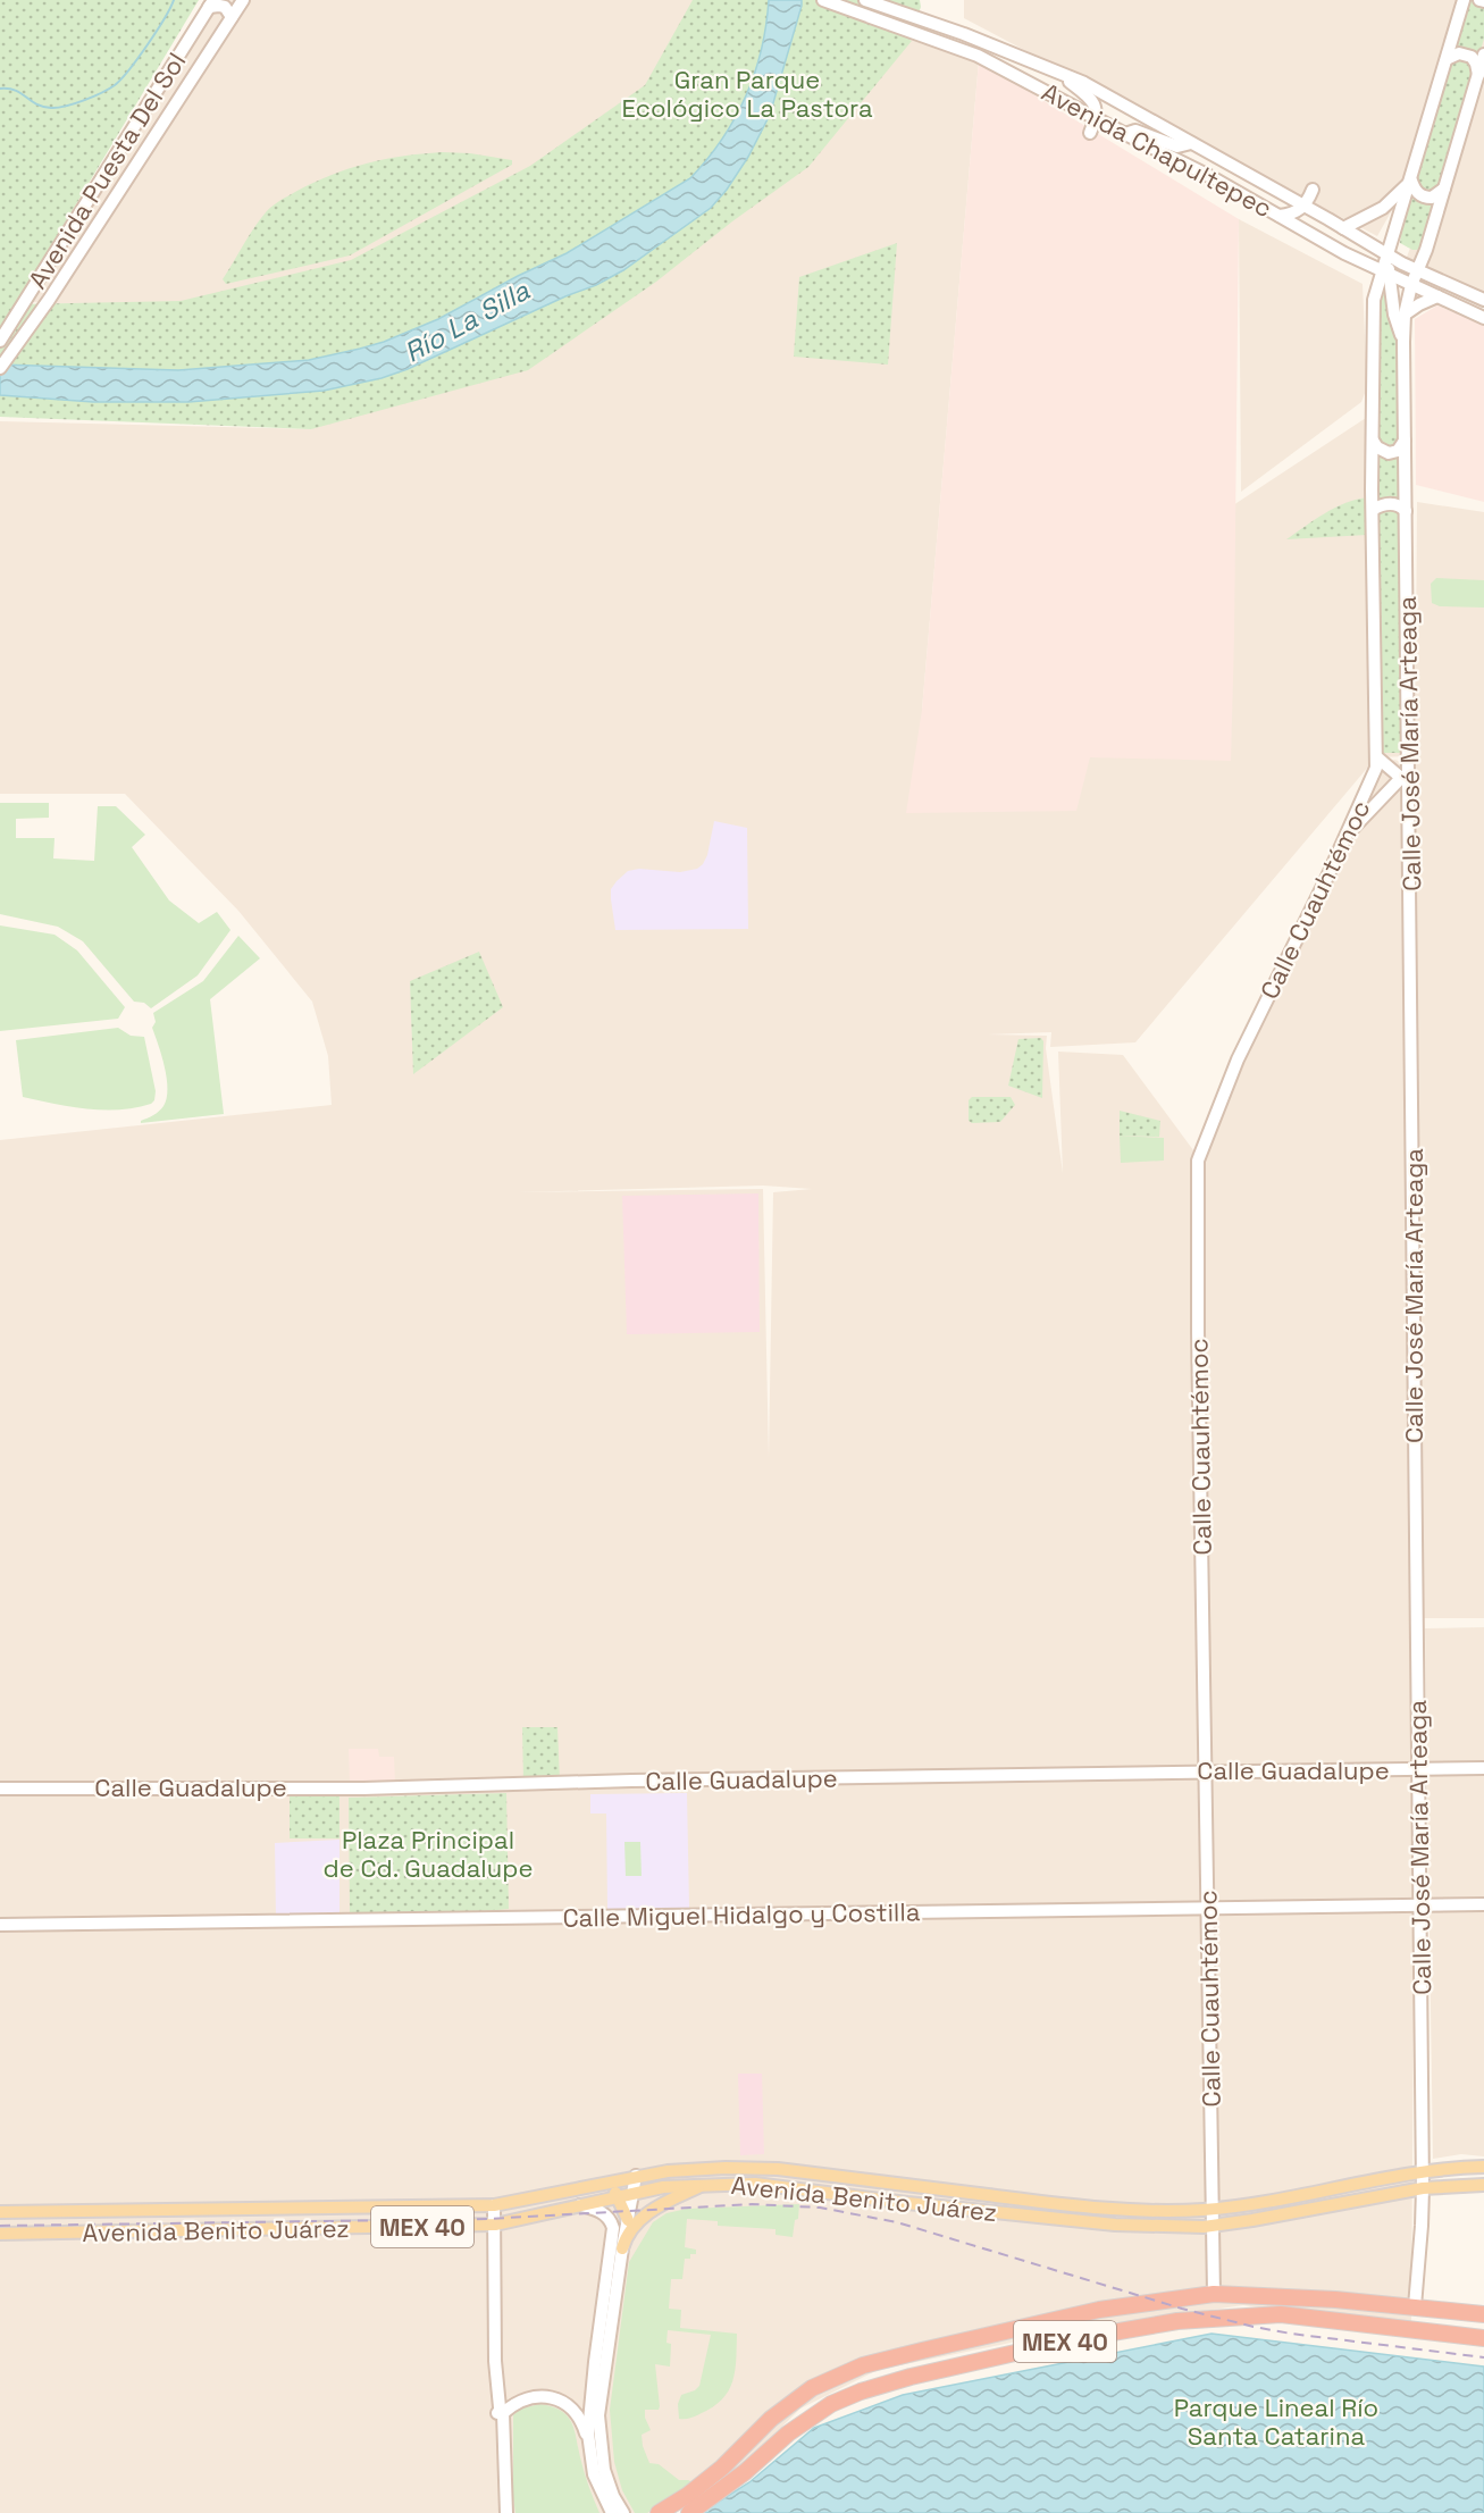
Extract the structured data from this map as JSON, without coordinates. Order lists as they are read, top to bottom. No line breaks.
{"streets":{"highway":["MEX 40"],"main road":["Avenida Benito Juárez"],"street":["Avenida Chapultepec","Avenida Puesta Del Sol","Calle José María Arteaga","Calle Cuauhtémoc","Calle Guadalupe","Calle Miguel Hidalgo y Costilla"]},"crossings":[["Avenida Chapultepec","Calle José María Arteaga"],["Calle José María Arteaga","Calle Cuauhtémoc"],["Calle José María Arteaga","Calle Guadalupe"],["Calle José María Arteaga","Calle Miguel Hidalgo y Costilla"],["Calle José María Arteaga","Avenida Benito Juárez"],["Calle José María Arteaga","MEX 40"],["Calle Cuauhtémoc","Calle Guadalupe"],["Calle Cuauhtémoc","Calle Miguel Hidalgo y Costilla"],["Calle Cuauhtémoc","Avenida Benito Juárez"],["Calle Cuauhtémoc","MEX 40"]],"water":["Río La Silla"],"parks":["Gran Parque Ecológico La Pastora","Plaza Principal de Cd. Guadalupe","Parque Lineal Río Santa Catarina"]}
